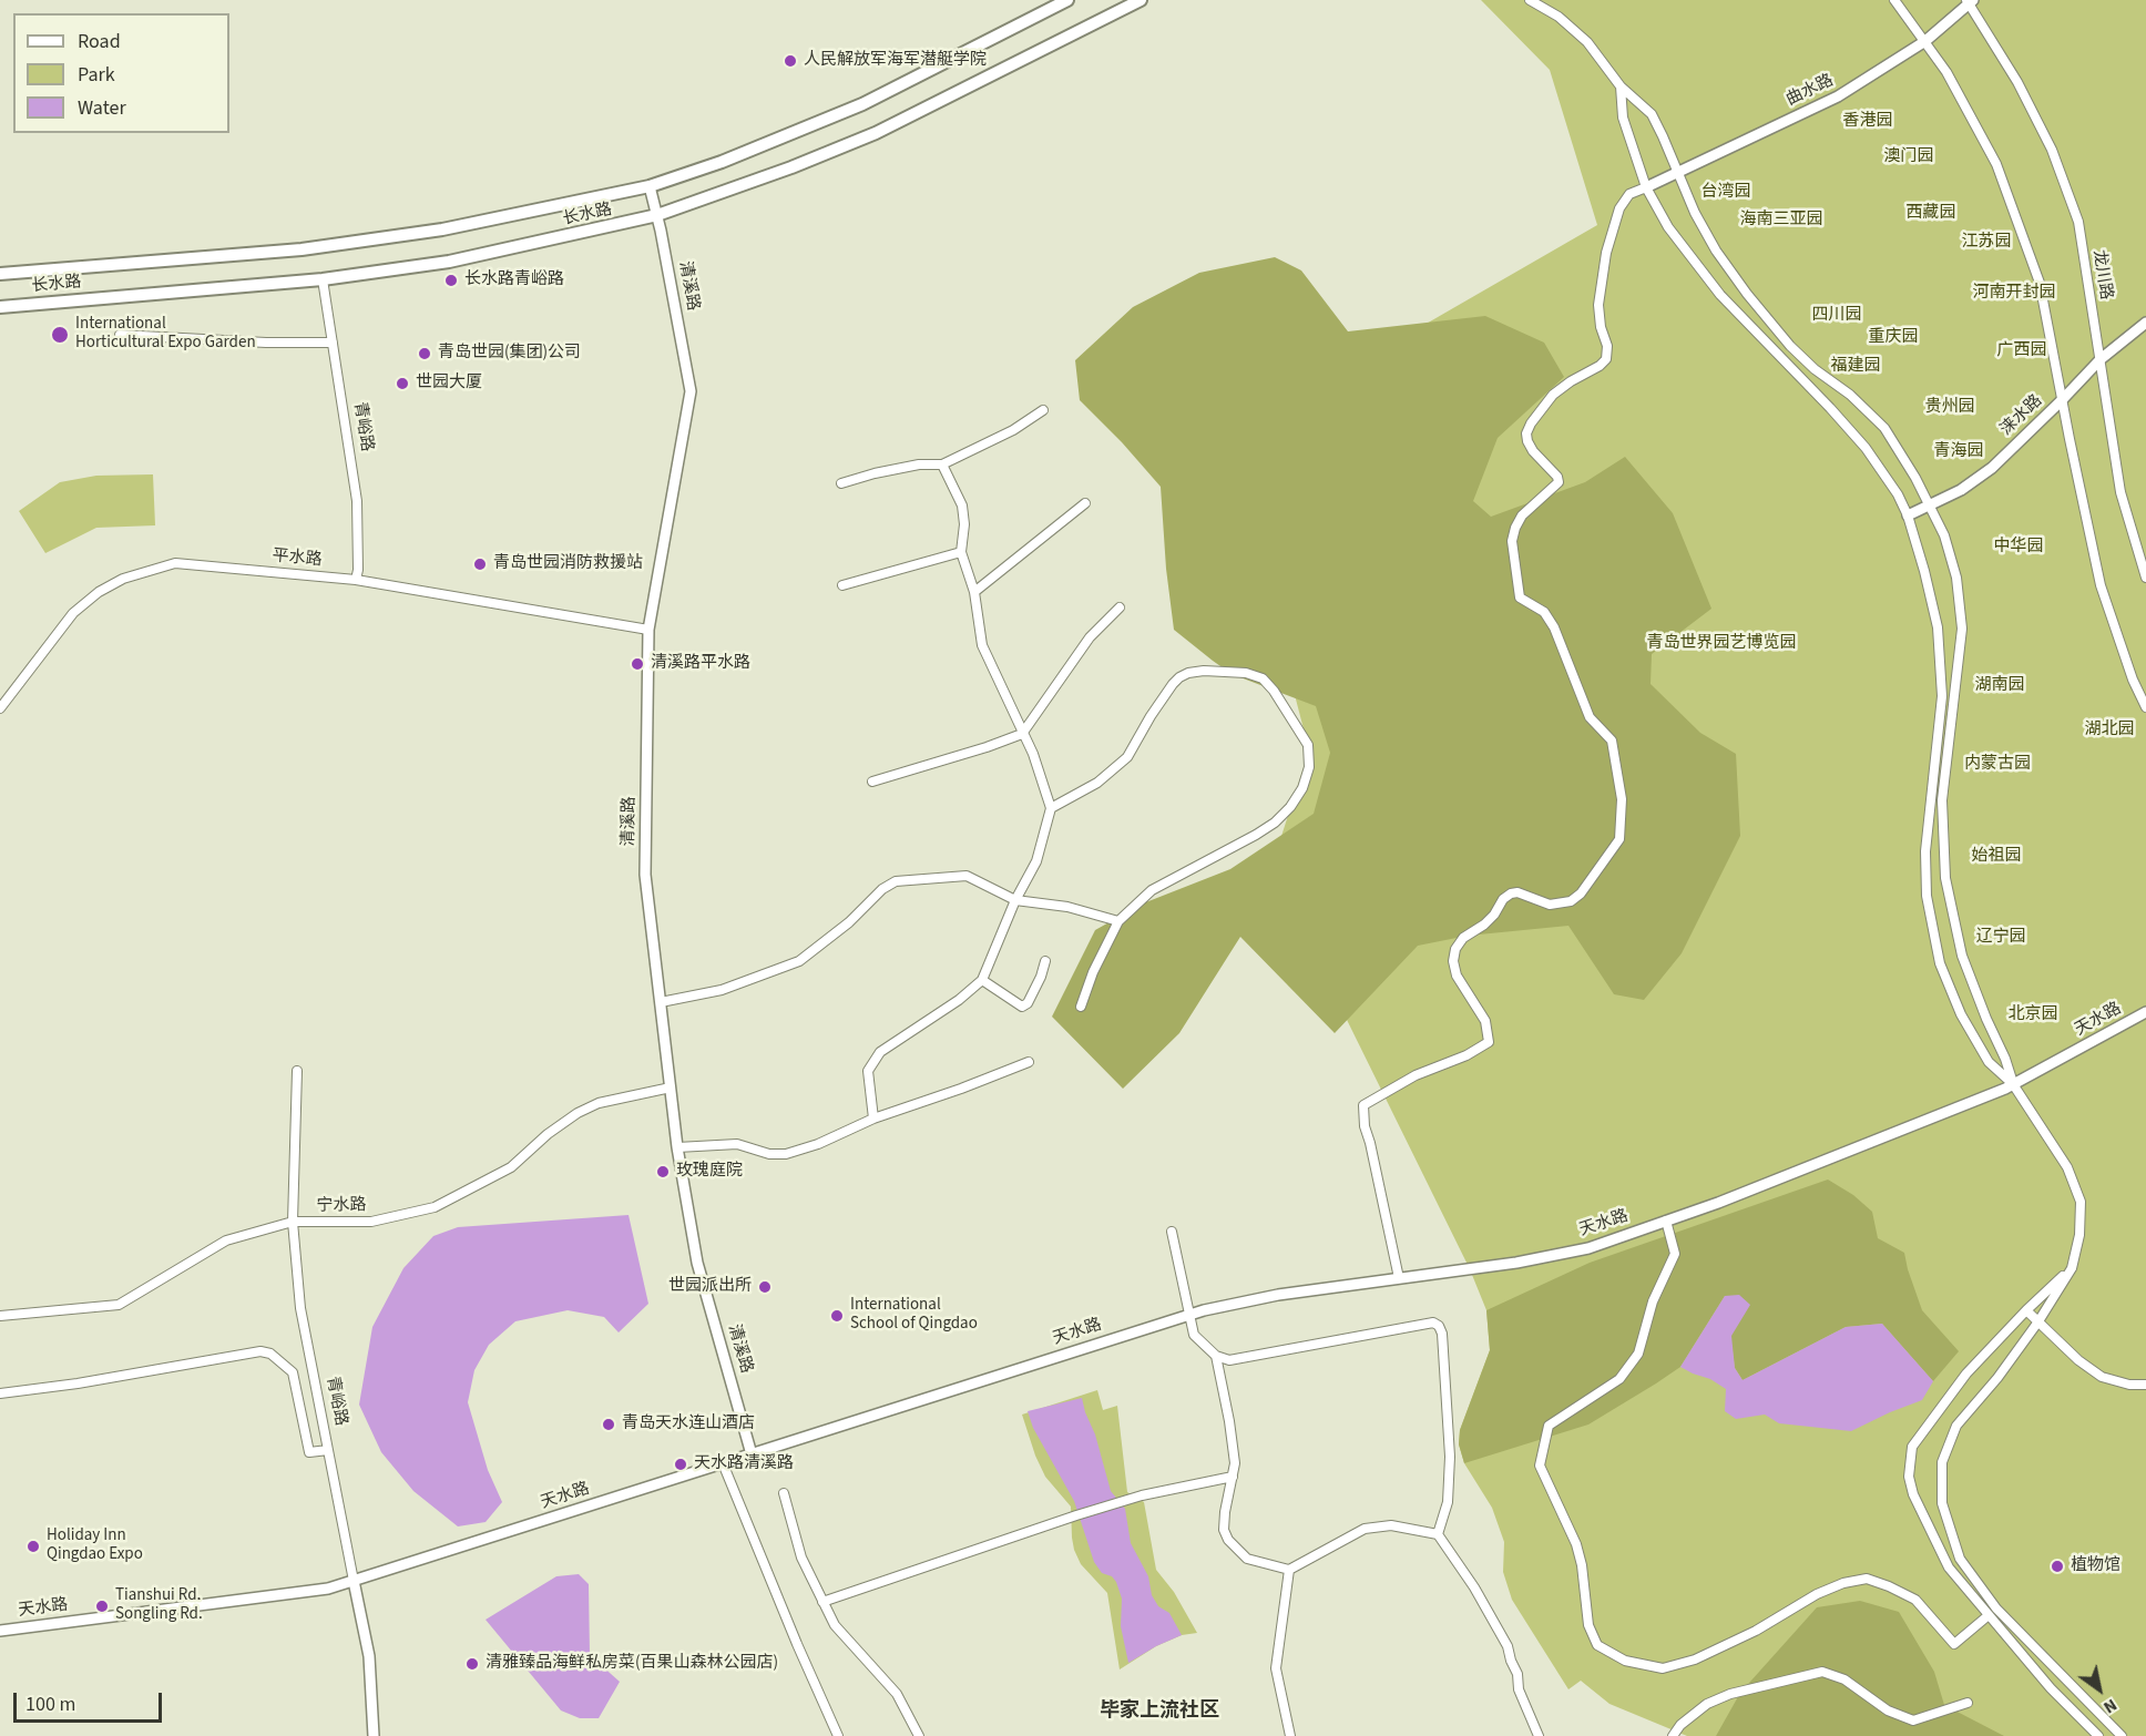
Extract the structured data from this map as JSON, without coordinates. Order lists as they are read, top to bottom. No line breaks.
{"streets":{"main road":["长水路"],"street":["曲水路","龙川路","清溪路","涞水路","青峪路","平水路","天水路","宁水路"]},"crossings":[["曲水路","龙川路"],["长水路","清溪路"],["长水路","青峪路"],["龙川路","涞水路"],["清溪路","平水路"],["清溪路","天水路"],["清溪路","宁水路"],["青峪路","平水路"],["青峪路","天水路"],["青峪路","宁水路"]],"districts":["毕家上流社区"],"parks":["香港园","澳门园","台湾园","西藏园","海南三亚园","江苏园","河南开封园","四川园","重庆园","广西园","福建园","贵州园","青海园","中华园","青岛世界园艺博览园","湖南园","湖北园","内蒙古园","始祖园","辽宁园","北京园"],"places":["人民解放军海军潜艇学院","长水路青峪路","International Horticultural Expo Garden","青岛世园(集团)公司","世园大厦","青岛世园消防救援站","清溪路平水路","玫瑰庭院","世园派出所","International School of Qingdao","青岛天水连山酒店","天水路清溪路","Holiday Inn Qingdao Expo","植物馆","Tianshui Rd. Songling Rd.","清雅臻品海鲜私房菜(百果山森林公园店)"],"legend":["Road","Park","Water"],"scale_bar":"100 m","north":"bottom right"}
